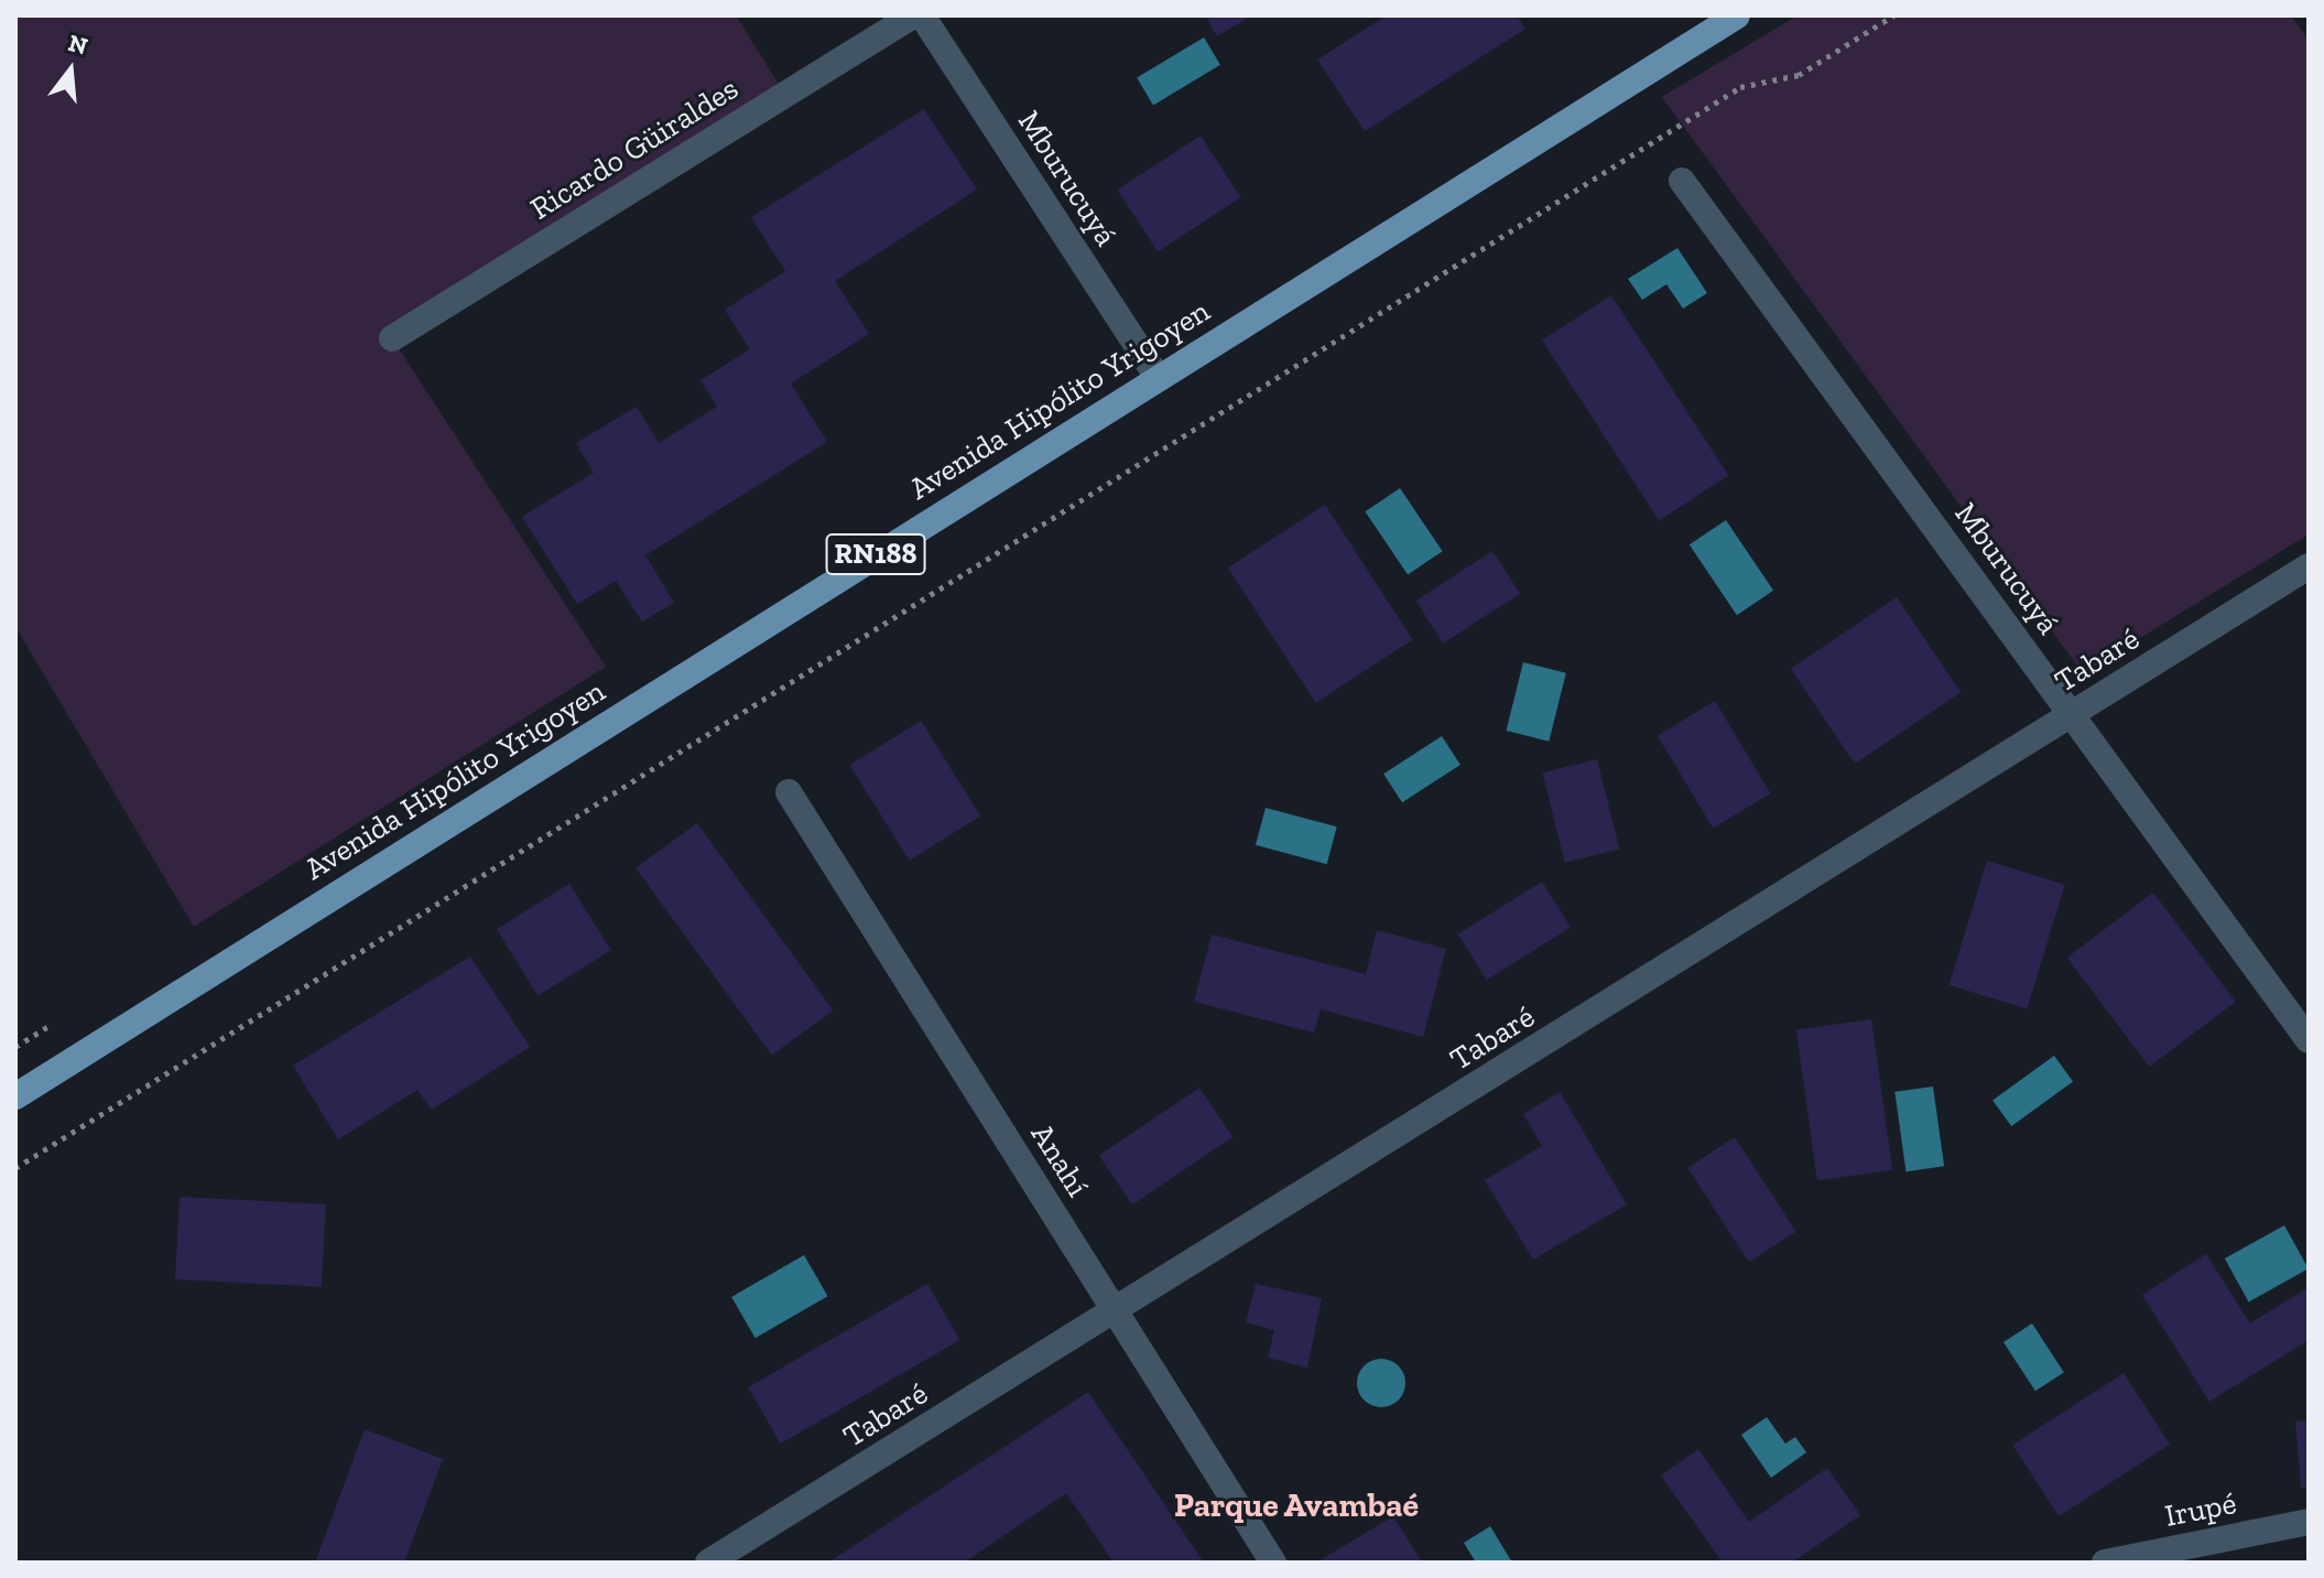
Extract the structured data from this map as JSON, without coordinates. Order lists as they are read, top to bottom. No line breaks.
{"streets":{"main road":["Avenida Hipólito Yrigoyen","RN188"],"street":["Ricardo Güiraldes","Mburucuyá","Tabaré","Anahí","Irupé"]},"crossings":[["Mburucuyá","Avenida Hipólito Yrigoyen"],["Mburucuyá","Tabaré"],["Tabaré","Anahí"]],"districts":["Parque Avambaé"],"north":"top"}
